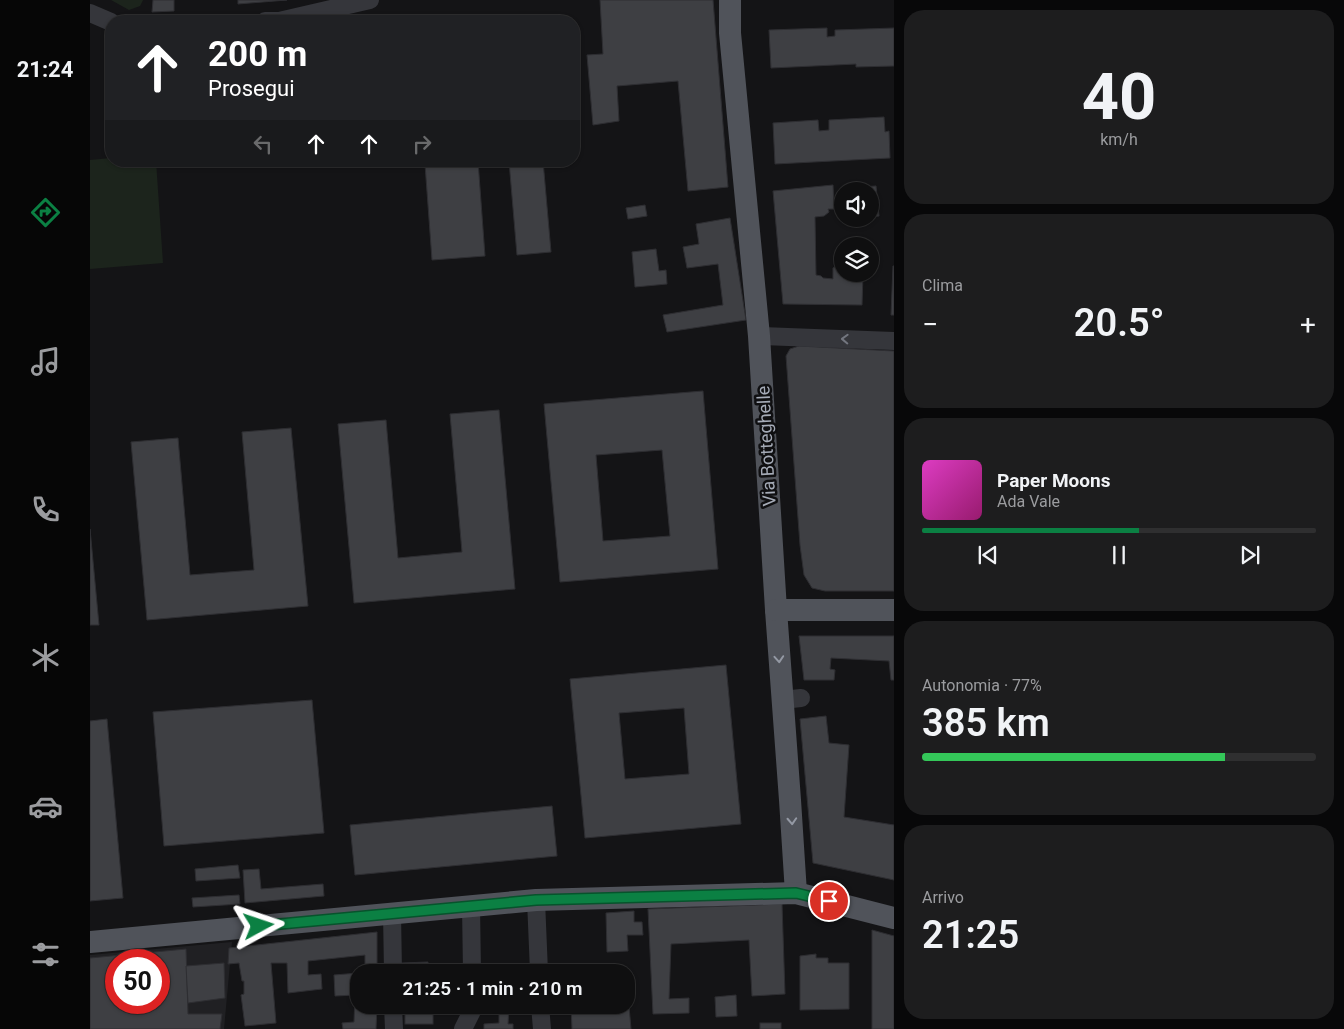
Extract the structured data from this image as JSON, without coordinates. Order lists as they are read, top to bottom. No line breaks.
{"streets":{"main road":["Via Botteghelle"]},"page":{"tabs":"21:24","tile":[["40","km/h"],"Clima",["Autonomia · 77%","385 km"],["Arrivo","21:25"]],"turn":["200 m","Prosegui"],"heat":["−","20.5°","+"],"song":["Paper Moons","Ada Vale"],"limit":"50","trip":"21:25 · 1 min · 210 m"}}
